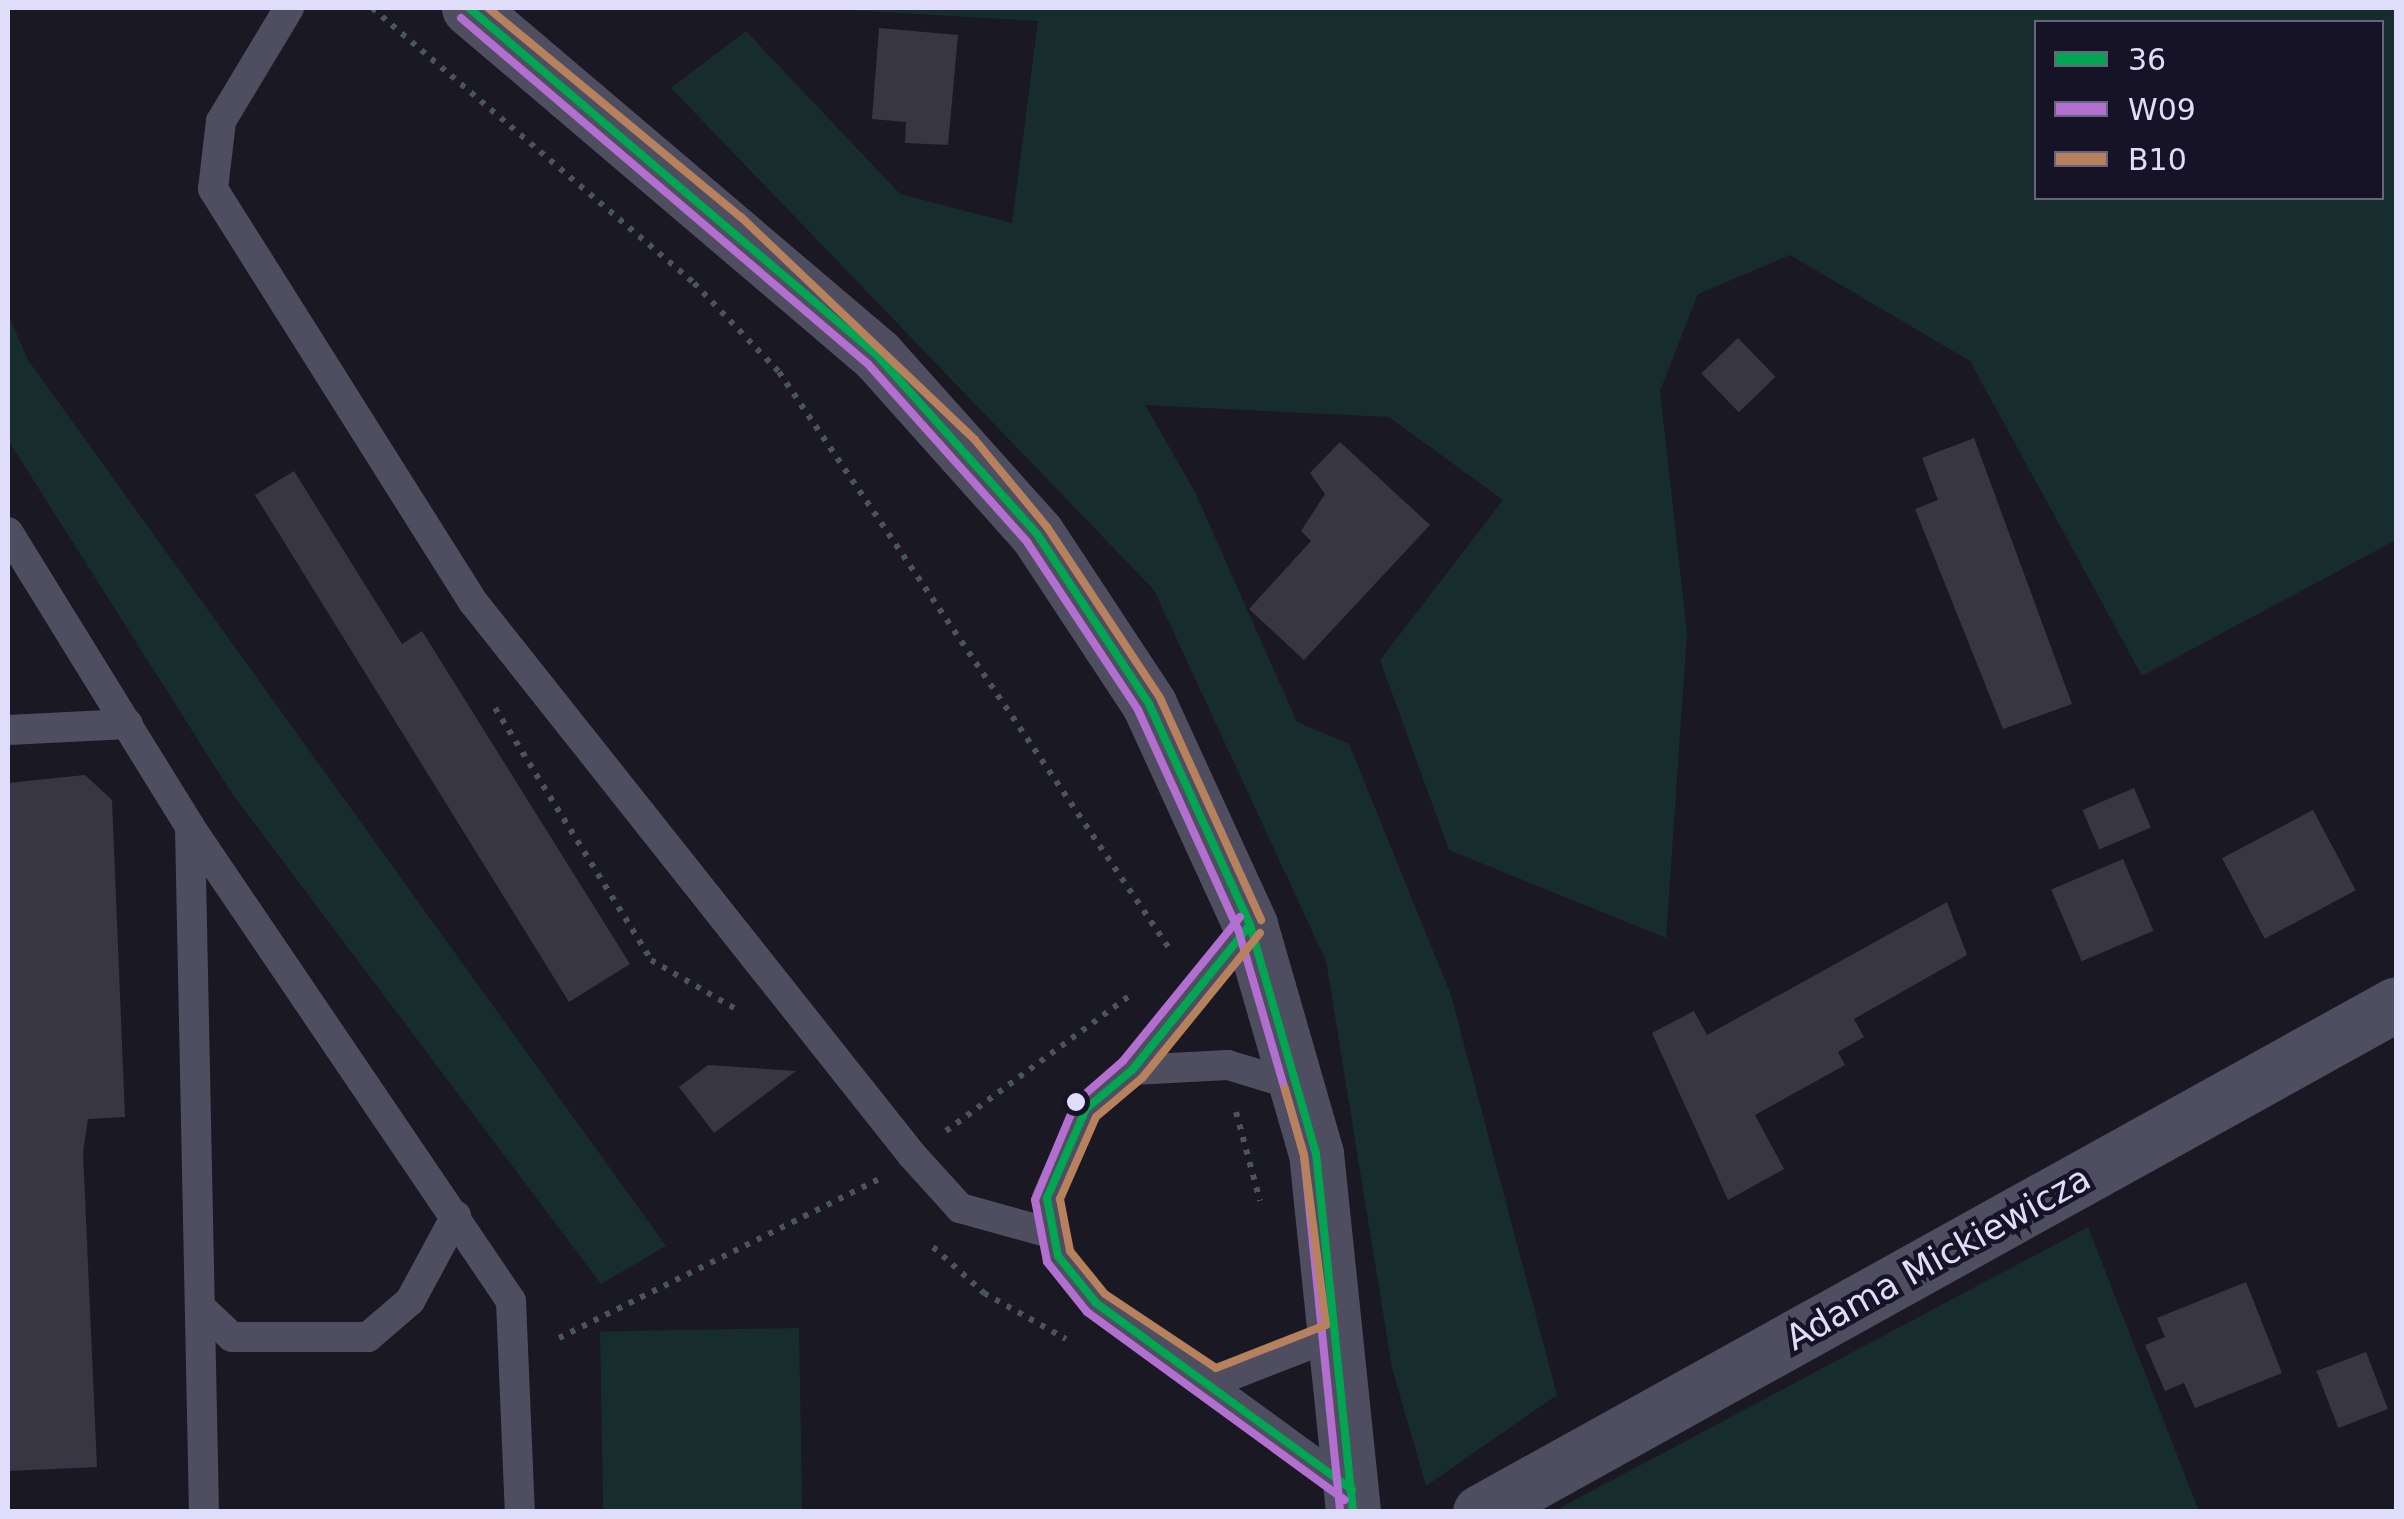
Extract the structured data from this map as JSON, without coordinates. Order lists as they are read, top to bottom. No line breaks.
{"streets":{"street":["Adama Mickiewicza"]},"lines":["transit line 36","transit line B10","transit line W09"],"legend":["36","W09","B10"]}
